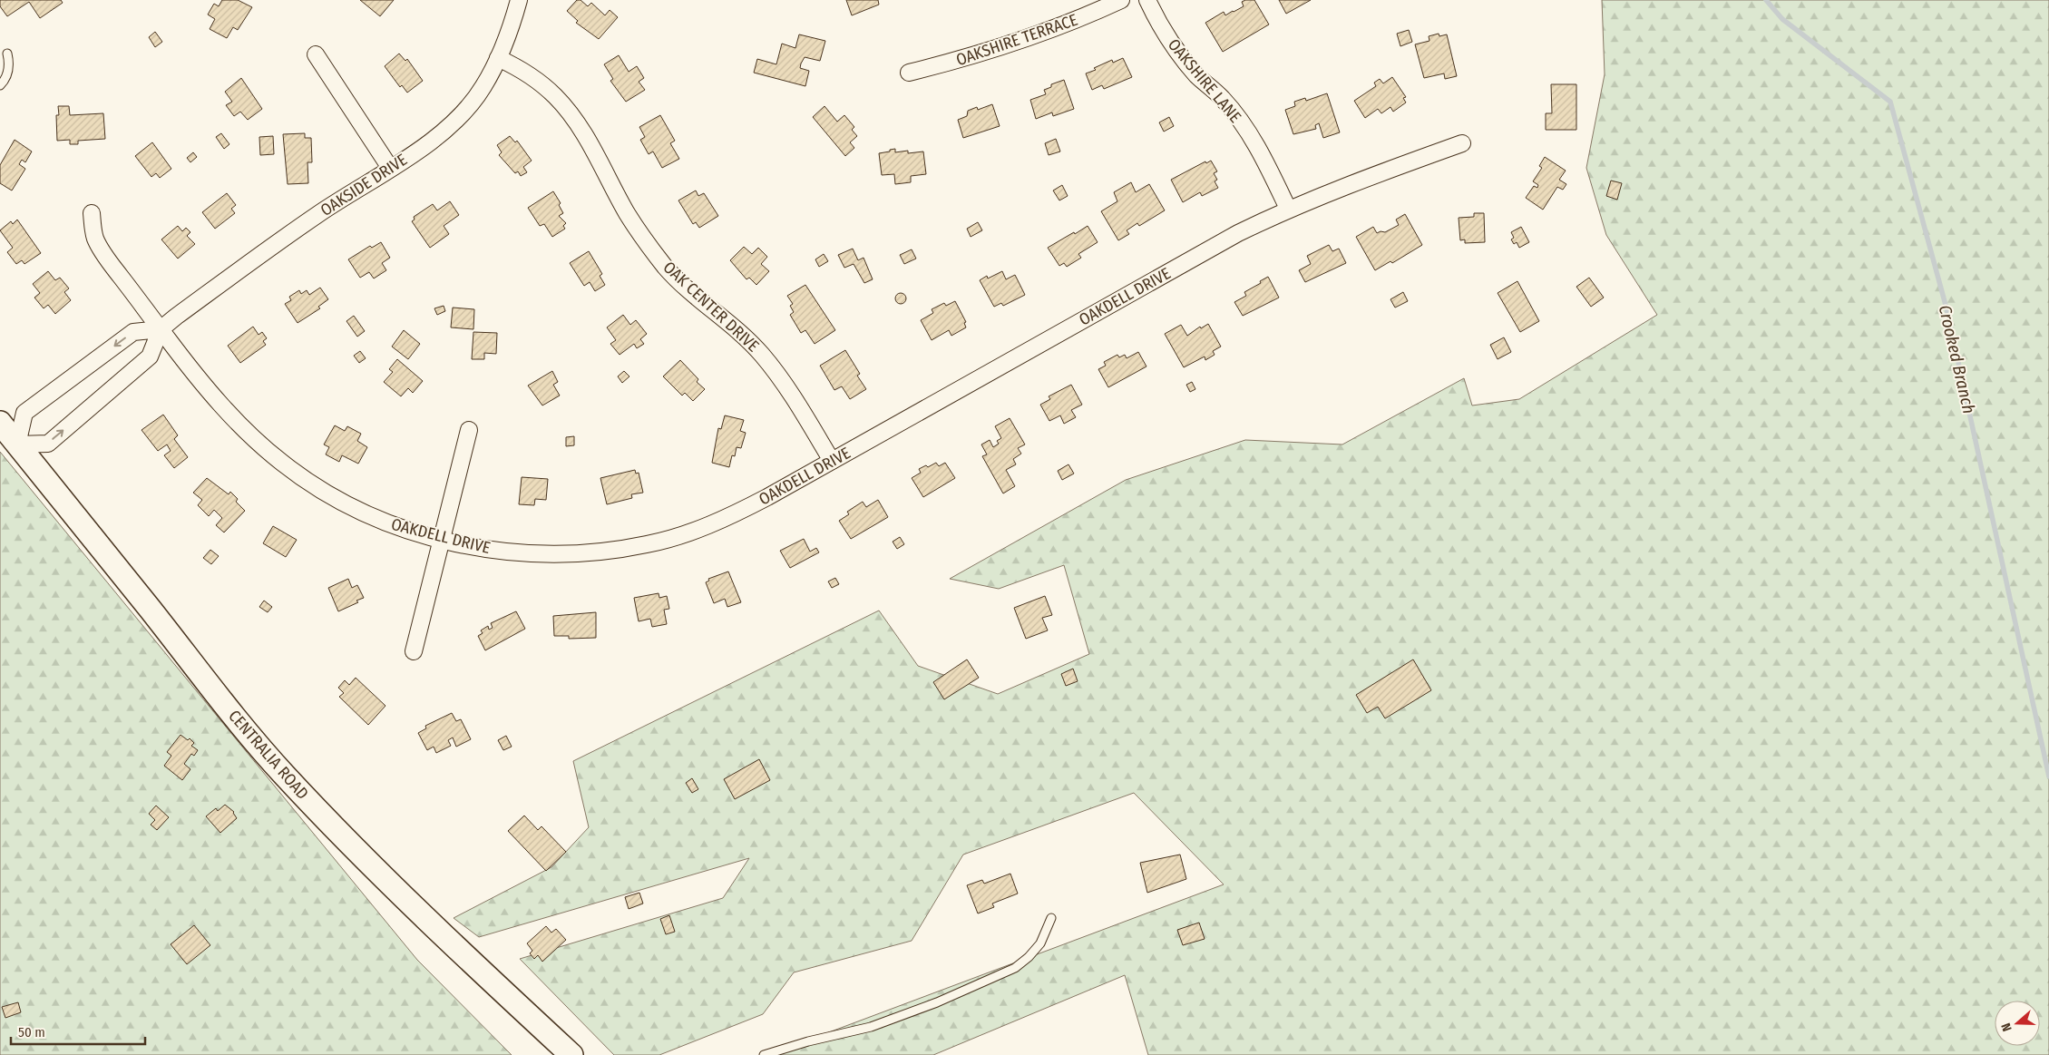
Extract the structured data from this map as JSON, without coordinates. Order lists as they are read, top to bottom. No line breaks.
{"streets":{"main road":["CENTRALIA ROAD"],"street":["OAKSHIRE TERRACE","OAKSHIRE LANE","OAKSIDE DRIVE","OAKDELL DRIVE","OAK CENTER DRIVE"]},"crossings":[["OAKSHIRE LANE","OAKDELL DRIVE"],["OAKSIDE DRIVE","OAKDELL DRIVE"],["OAKSIDE DRIVE","OAK CENTER DRIVE"],["OAKDELL DRIVE","OAK CENTER DRIVE"]],"water":["Crooked Branch"],"scale_bar":"50 m","north":"left"}
